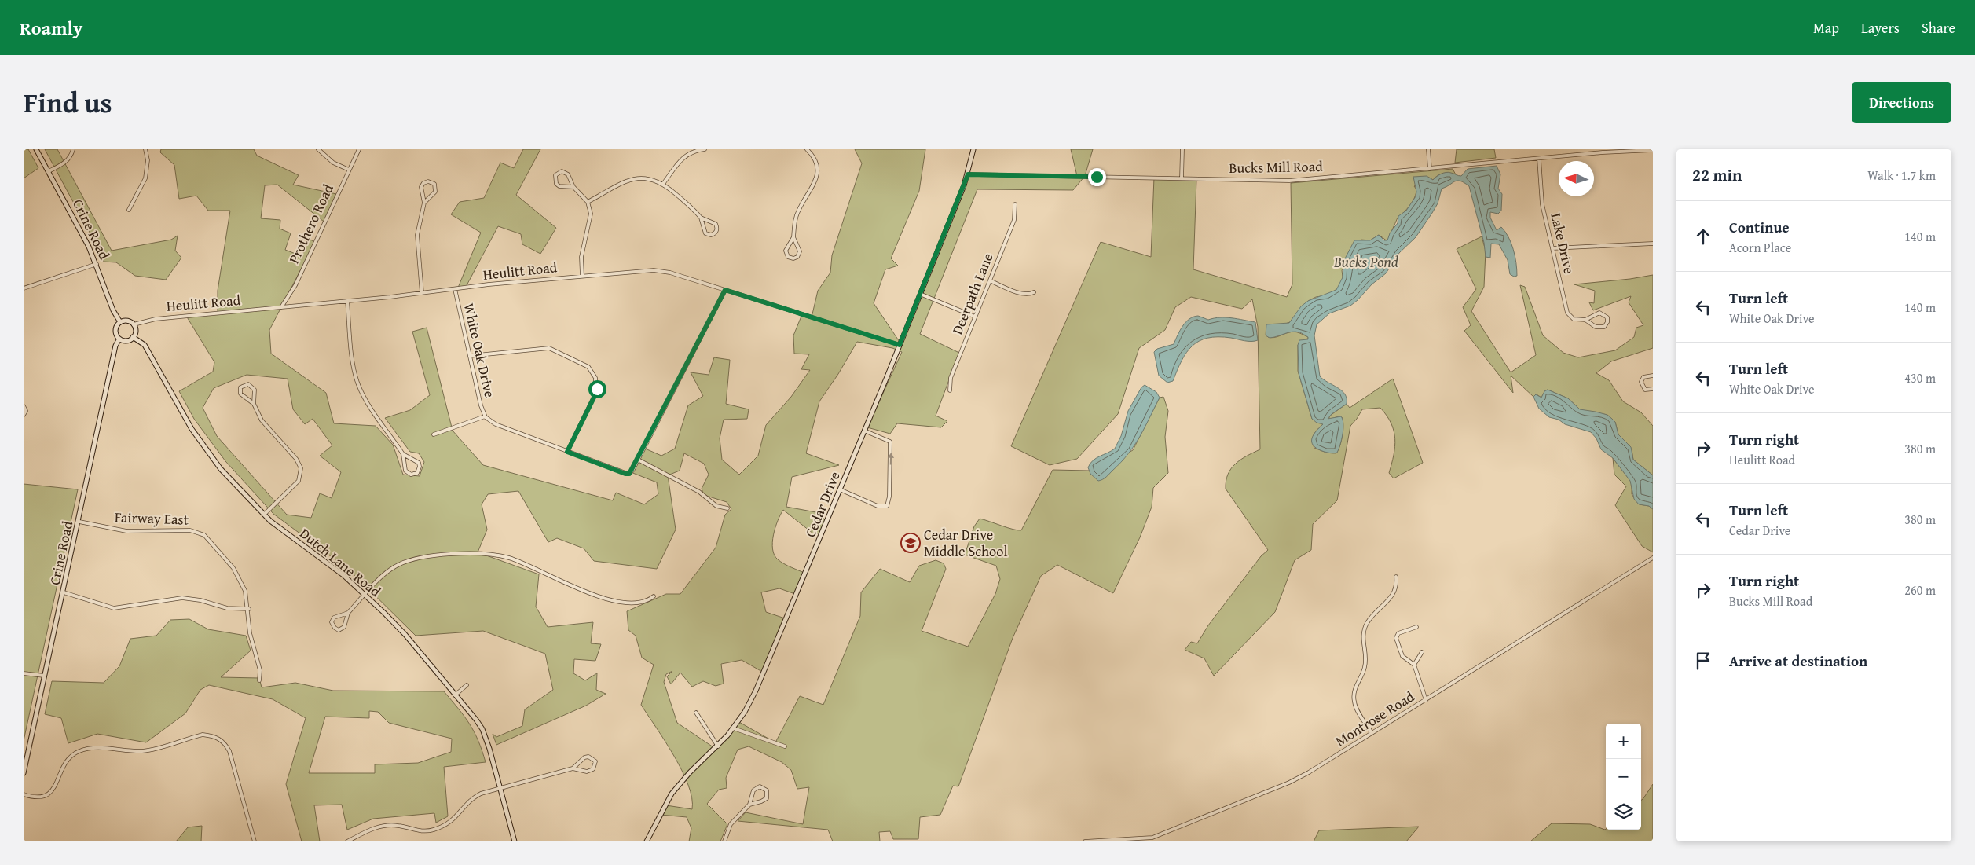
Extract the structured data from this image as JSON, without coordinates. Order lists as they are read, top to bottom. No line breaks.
{"streets":{"street":["Bucks Mill Road","Prothero Road","Crine Road","Lake Drive","Heulitt Road","Deerpath Lane","White Oak Drive","Cedar Drive","Fairway East","Dutch Lane Road","Montrose Road"]},"crossings":[["Bucks Mill Road","Lake Drive"],["Bucks Mill Road","Cedar Drive"],["Prothero Road","Heulitt Road"],["Crine Road","Heulitt Road"],["Crine Road","Fairway East"],["Crine Road","Dutch Lane Road"],["Heulitt Road","White Oak Drive"],["Heulitt Road","Cedar Drive"],["Heulitt Road","Dutch Lane Road"]],"water":["Bucks Pond"],"places":{"school or university":["Cedar Drive Middle School"]},"north":"left","page":{"header":"Roamly","nav":["Map","Layers","Share"],"title":"Find us","buttons":"Directions","heading":["22 min","Walk · 1.7 km"],"list":[["Continue","Acorn Place","140 m"],["Turn left","White Oak Drive","140 m"],["Turn left","White Oak Drive","430 m"],["Turn right","Heulitt Road","380 m"],["Turn left","Cedar Drive","380 m"],["Turn right","Bucks Mill Road","260 m"],"Arrive at destination"],"map_buttons":["+","−"]}}
